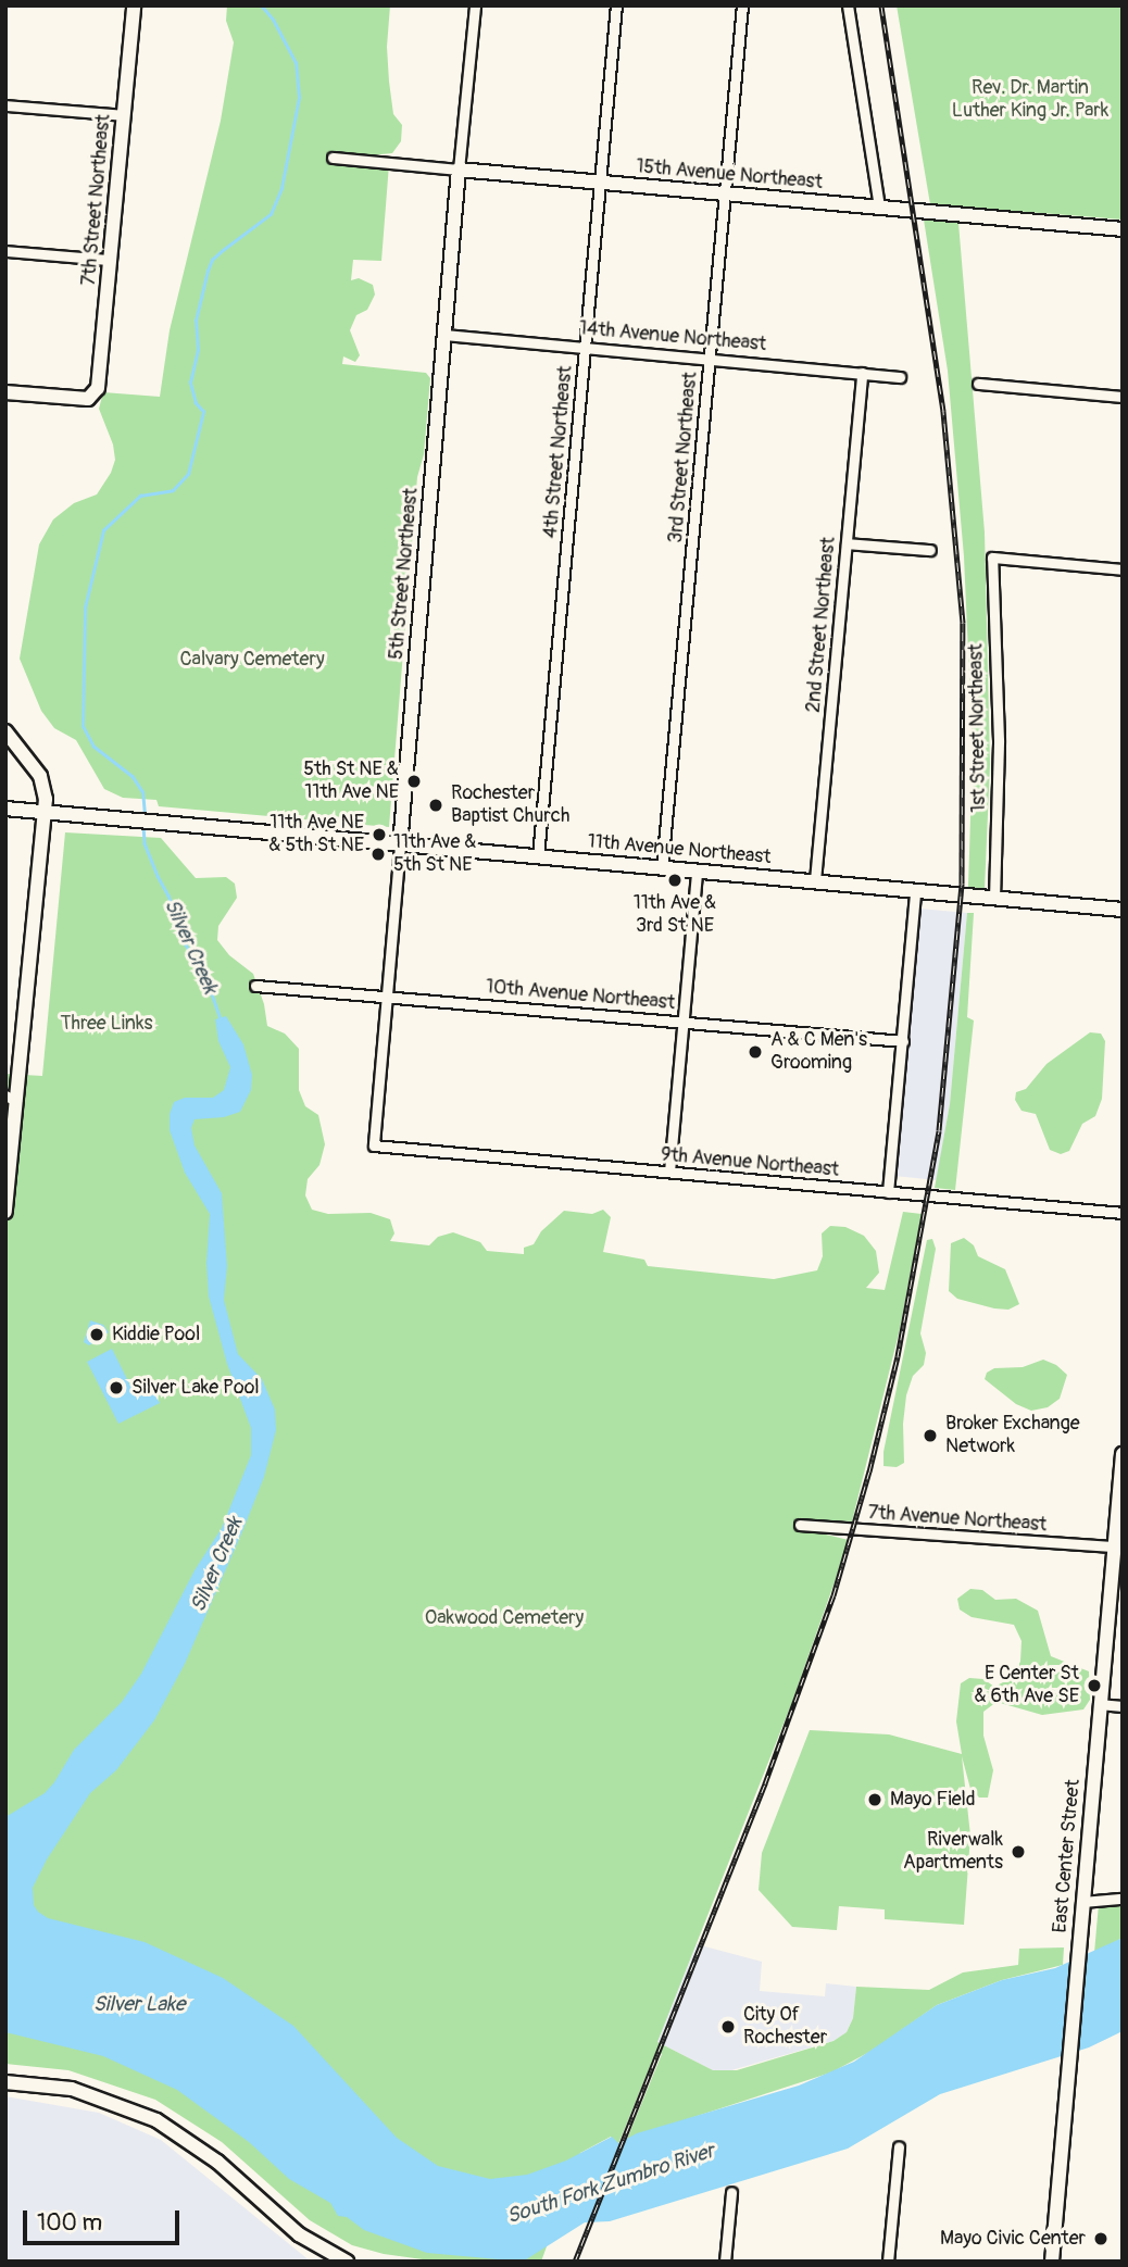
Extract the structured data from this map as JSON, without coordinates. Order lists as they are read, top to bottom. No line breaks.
{"streets":{"street":["15th Avenue Northeast","7th Street Northeast","14th Avenue Northeast","4th Street Northeast","3rd Street Northeast","5th Street Northeast","2nd Street Northeast","1st Street Northeast","11th Avenue Northeast","10th Avenue Northeast","9th Avenue Northeast","7th Avenue Northeast","East Center Street"]},"crossings":[["15th Avenue Northeast","4th Street Northeast"],["15th Avenue Northeast","3rd Street Northeast"],["15th Avenue Northeast","5th Street Northeast"],["14th Avenue Northeast","4th Street Northeast"],["14th Avenue Northeast","3rd Street Northeast"],["14th Avenue Northeast","5th Street Northeast"],["14th Avenue Northeast","2nd Street Northeast"],["4th Street Northeast","11th Avenue Northeast"],["3rd Street Northeast","11th Avenue Northeast"],["5th Street Northeast","11th Avenue Northeast"],["5th Street Northeast","10th Avenue Northeast"],["5th Street Northeast","9th Avenue Northeast"],["2nd Street Northeast","11th Avenue Northeast"],["1st Street Northeast","11th Avenue Northeast"],["7th Avenue Northeast","East Center Street"]],"water":["Silver Creek","Silver Lake","South Fork Zumbro River"],"parks":["Rev. Dr. Martin Luther King Jr. Park","Calvary Cemetery","Three Links","Oakwood Cemetery"],"places":["5th St NE & 11th Ave NE","Rochester Baptist Church","11th Ave NE & 5th St NE","11th Ave & 5th St NE","11th Ave & 3rd St NE","A & C Men's Grooming","Kiddie Pool","Silver Lake Pool","Broker Exchange Network","E Center St & 6th Ave SE","Mayo Field","Riverwalk Apartments","City Of Rochester","Mayo Civic Center"],"scale_bar":"100 m"}
